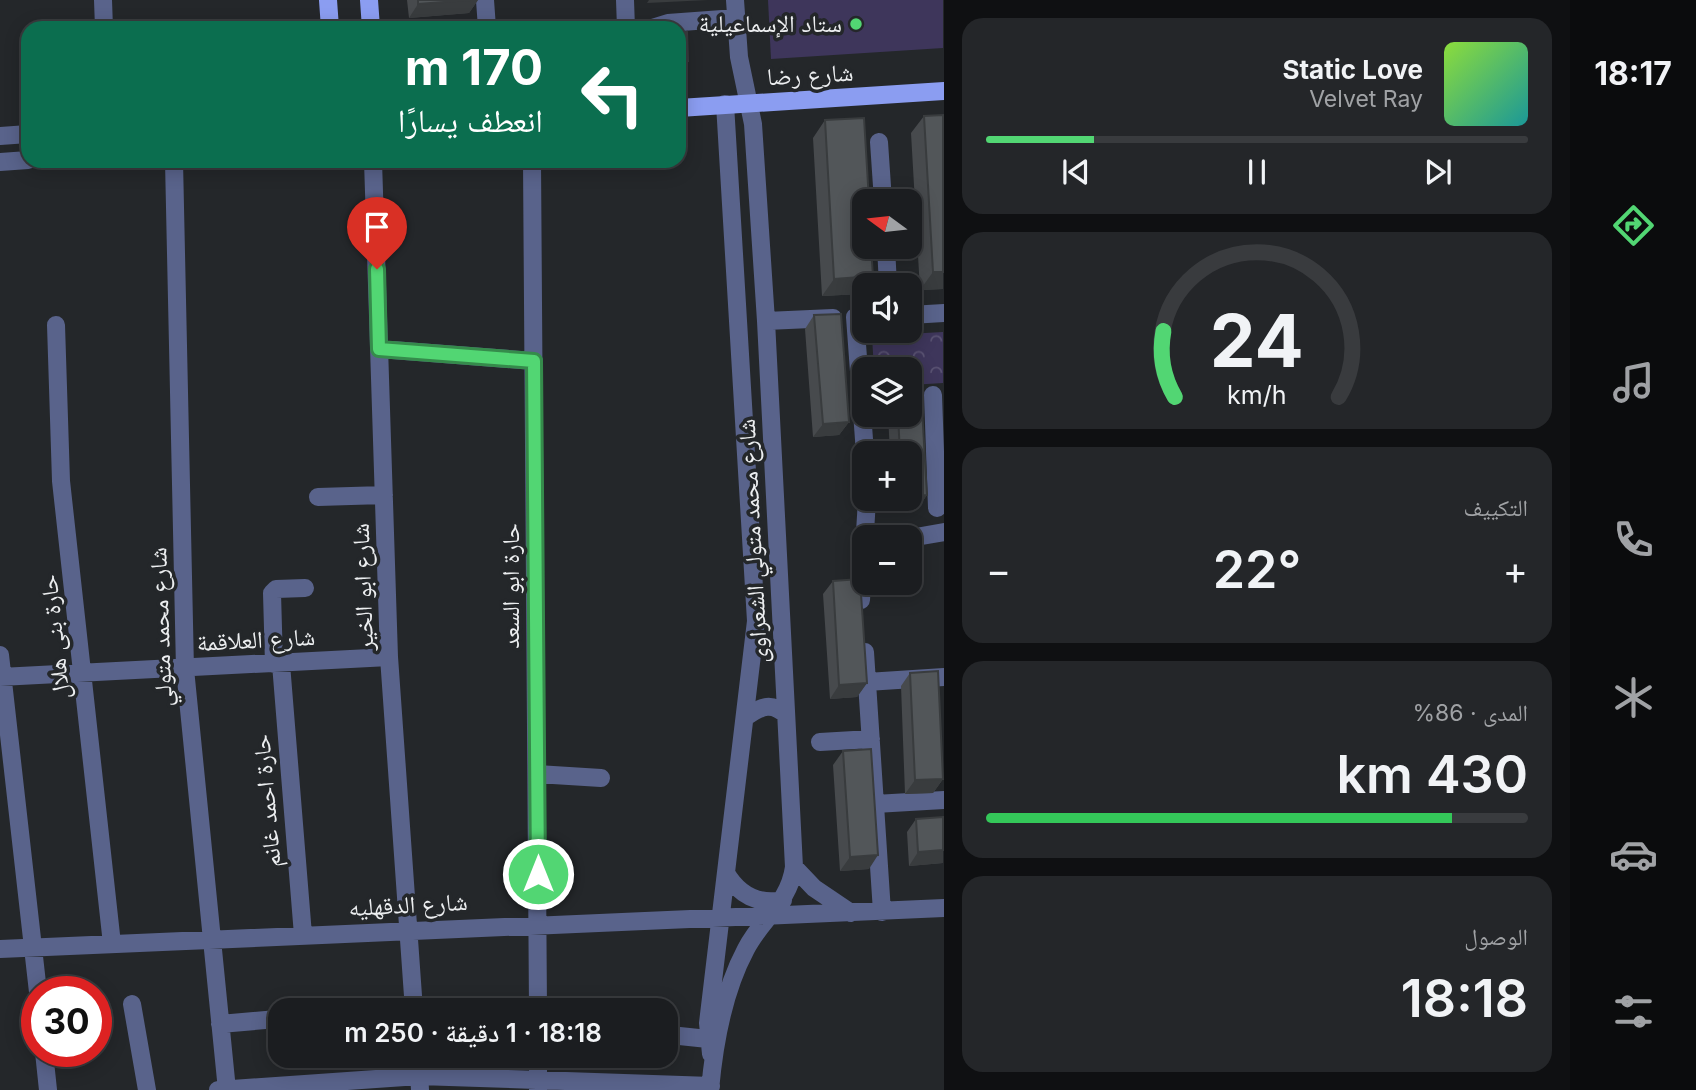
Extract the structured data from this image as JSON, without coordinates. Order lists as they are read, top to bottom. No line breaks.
{"streets":{"main road":["شارع رضا"],"street":["شارع محمد متولي الشعراوى","حارة ابو السعد","شارع ابو الخير","شارع محمد متولي","حارة بنى هلال","شارع العلاقمة","حارة احمد غانم","شارع الدقهليه"]},"crossings":[["شارع رضا","شارع محمد متولي الشعراوى"],["شارع محمد متولي الشعراوى","شارع الدقهليه"],["حارة ابو السعد","شارع الدقهليه"],["شارع ابو الخير","شارع العلاقمة"],["شارع ابو الخير","شارع الدقهليه"],["شارع محمد متولي","شارع العلاقمة"],["شارع محمد متولي","شارع الدقهليه"],["حارة بنى هلال","شارع العلاقمة"],["حارة بنى هلال","شارع الدقهليه"],["شارع العلاقمة","حارة احمد غانم"],["حارة احمد غانم","شارع الدقهليه"]],"places":["ستاد الإسماعيلية"],"north":"left","page":{"tabs":"18:17","turn":["170 m","انعطف يسارًا"],"song":["Static Love","Velvet Ray"],"map_buttons":["+","−"],"tile":["التكييف",["المدى · 86%","430 km"],["الوصول","18:18"]],"heat":["−","22°","+"],"limit":"30","trip":"18:18 · 1 دقيقة · 250 m","gauge":["24","km/h"]}}
